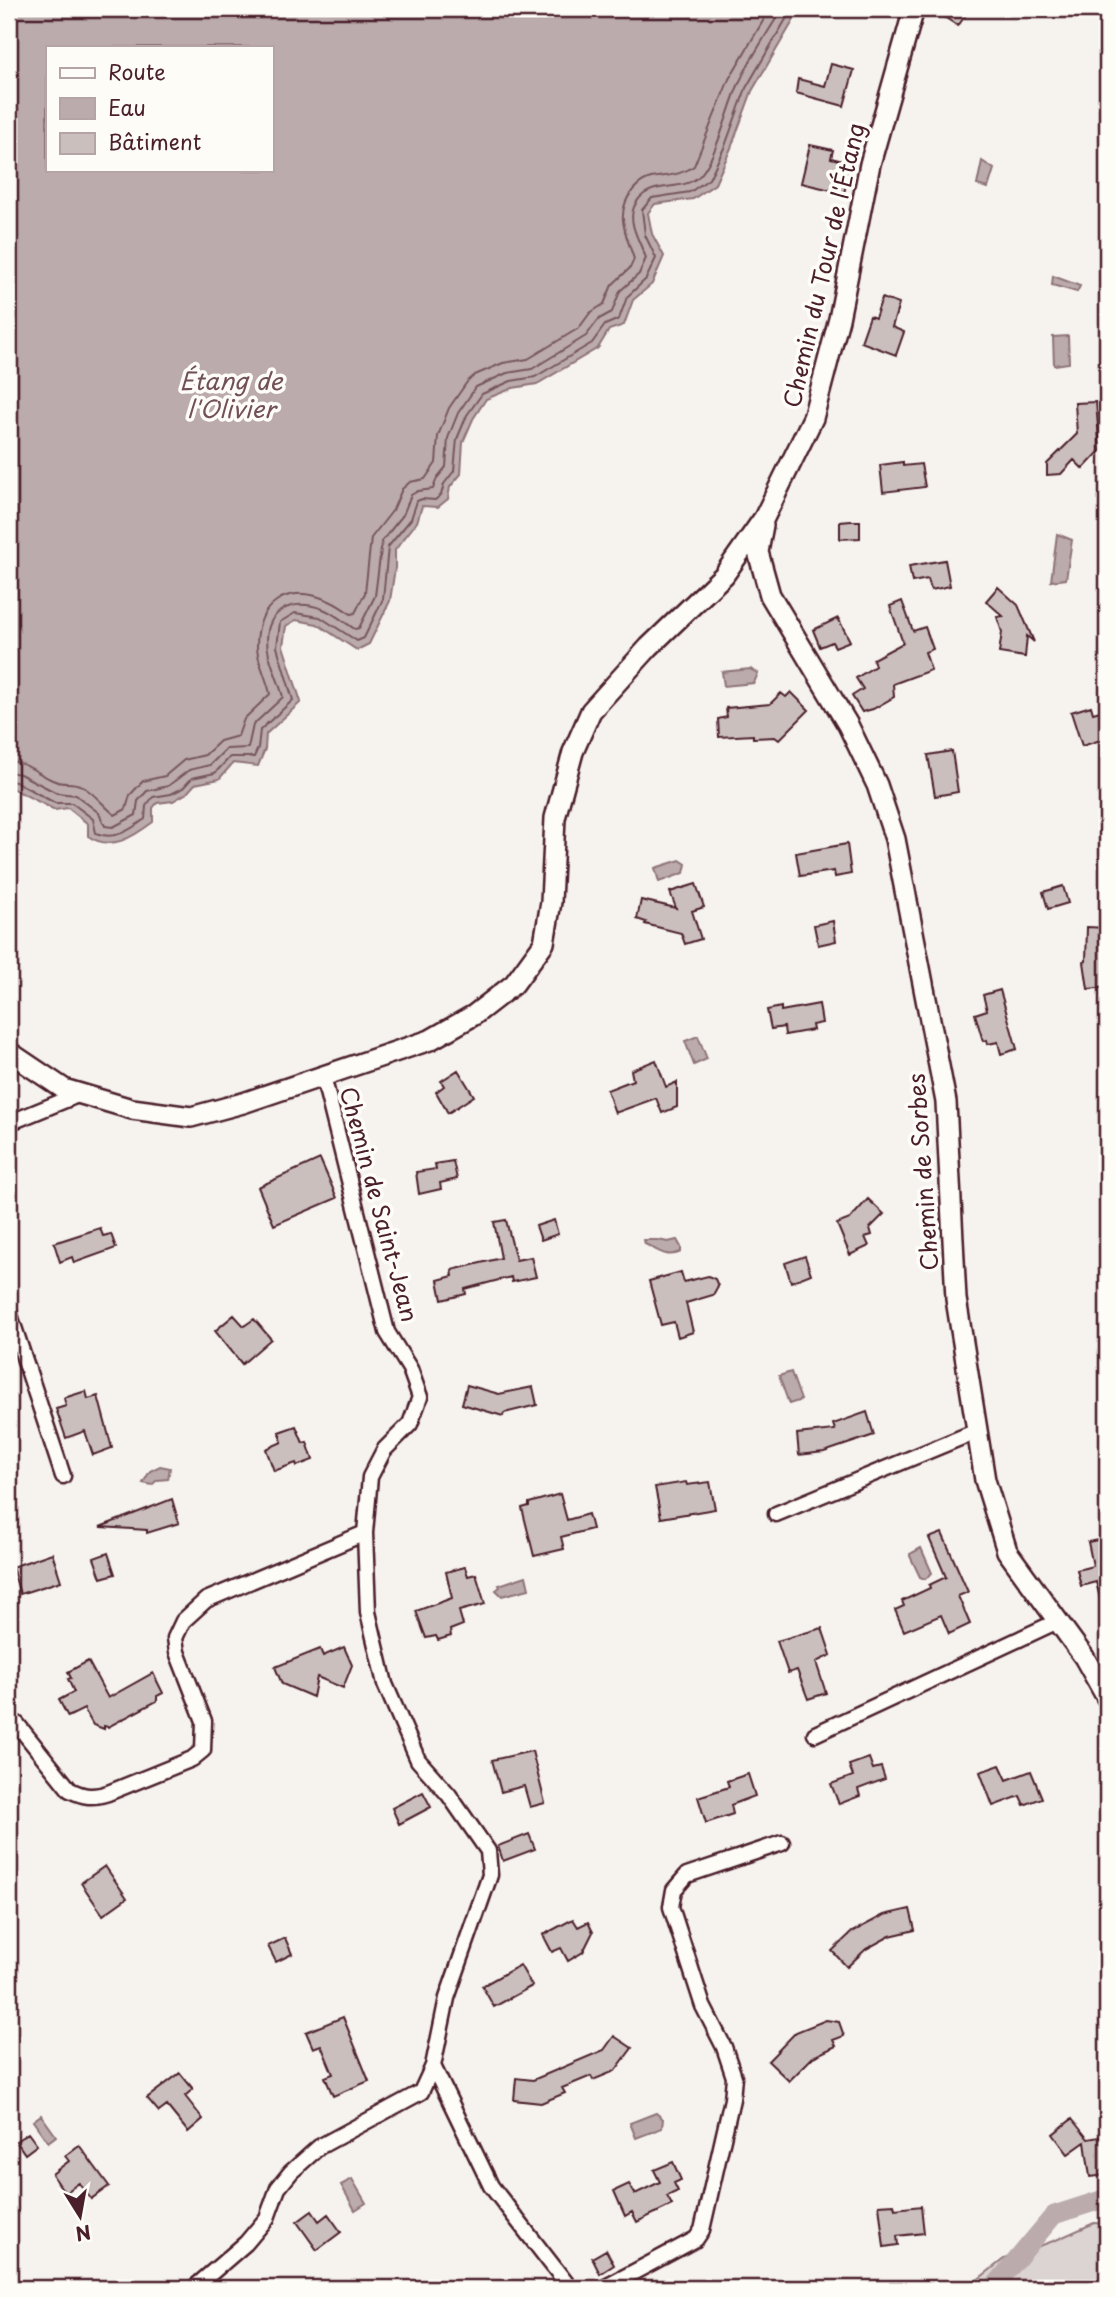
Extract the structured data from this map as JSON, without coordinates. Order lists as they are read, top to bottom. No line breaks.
{"streets":{"street":["Chemin du Tour de l'Étang","Chemin de Sorbes","Chemin de Saint-Jean"]},"crossings":[["Chemin du Tour de l'Étang","Chemin de Sorbes"],["Chemin du Tour de l'Étang","Chemin de Saint-Jean"]],"water":["Étang de l'Olivier"],"legend":["Route","Eau","Bâtiment"],"north":"bottom"}
